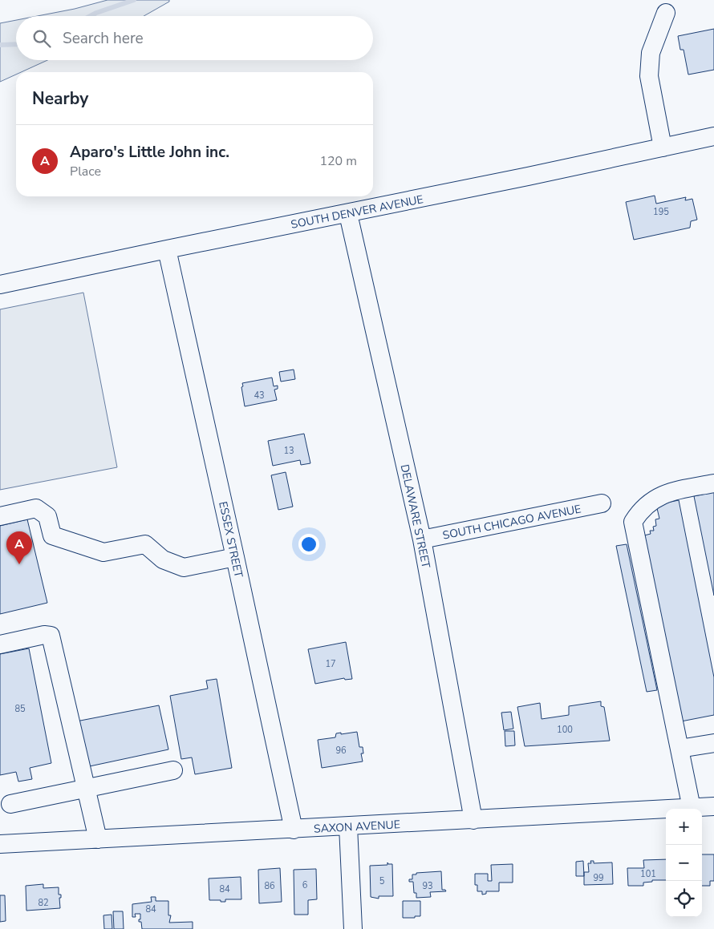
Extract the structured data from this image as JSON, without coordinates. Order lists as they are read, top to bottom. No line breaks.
{"streets":{"street":["SOUTH DENVER AVENUE","DELAWARE STREET","SOUTH CHICAGO AVENUE","ESSEX STREET","SAXON AVENUE"]},"crossings":[["SOUTH DENVER AVENUE","DELAWARE STREET"],["SOUTH DENVER AVENUE","ESSEX STREET"],["DELAWARE STREET","SOUTH CHICAGO AVENUE"],["DELAWARE STREET","SAXON AVENUE"],["ESSEX STREET","SAXON AVENUE"]],"house_numbers":["195","43","13","17","85","100","96","101","99","5","6","86","93","84","82","84"],"page":{"search":"Search here","heading":"Nearby","list":[{"mark":"A","name":"Aparo's Little John inc.","note":"Place","value":"120 m"}],"pins":"A","map_buttons":["+","−"]}}
